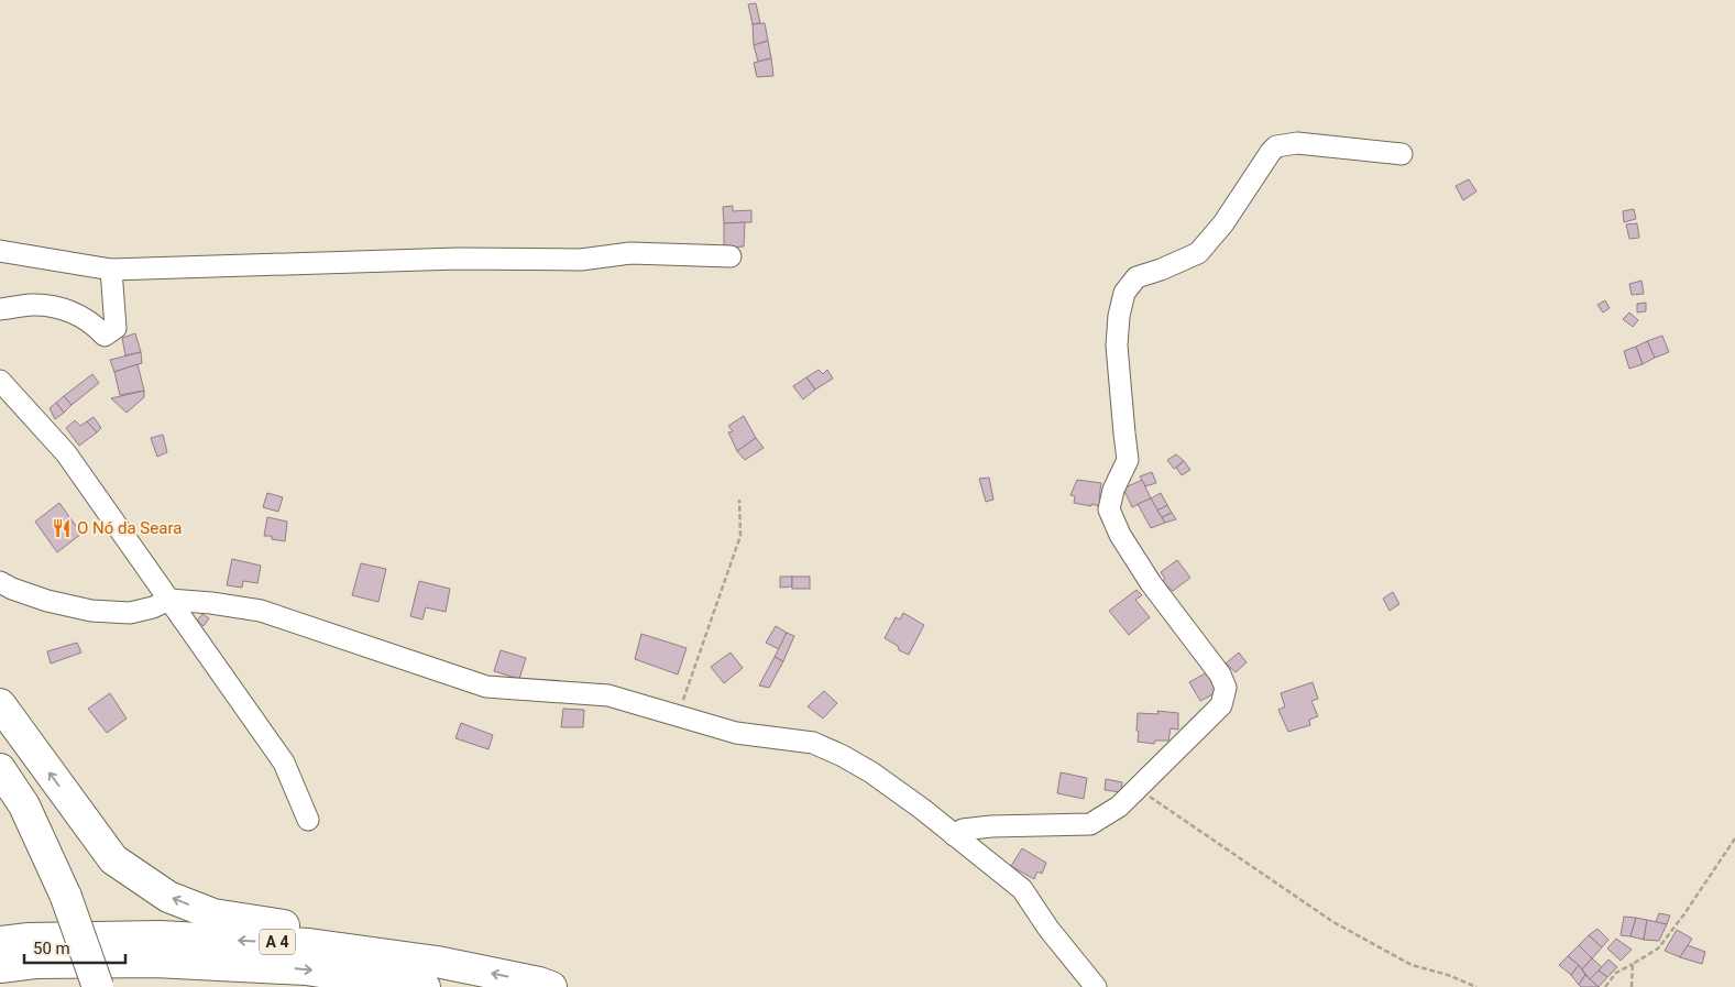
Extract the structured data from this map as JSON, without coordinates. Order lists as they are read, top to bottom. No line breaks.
{"streets":{"highway":["A 4"]},"places":{"restaurant":["O Nó da Seara"]},"scale_bar":"50 m"}
